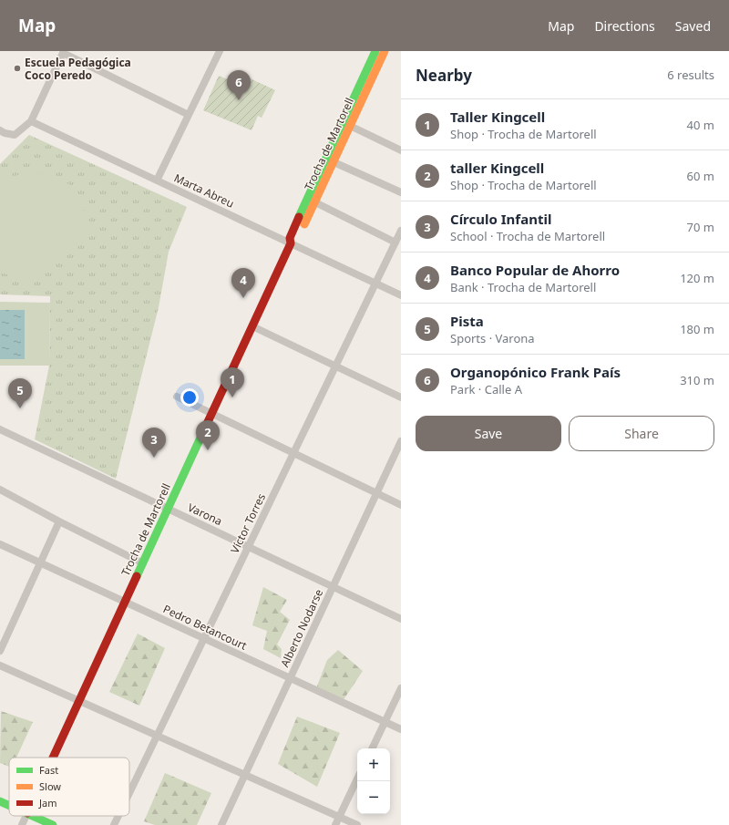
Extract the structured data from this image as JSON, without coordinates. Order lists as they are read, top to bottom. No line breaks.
{"streets":{"street":["Trocha de Martorell","Marta Abreu","Varona","Víctor Torres","Pedro Betancourt","Alberto Nodarse"]},"crossings":[["Trocha de Martorell","Marta Abreu"],["Trocha de Martorell","Varona"],["Trocha de Martorell","Pedro Betancourt"],["Marta Abreu","Víctor Torres"],["Varona","Víctor Torres"],["Varona","Alberto Nodarse"],["Víctor Torres","Pedro Betancourt"],["Pedro Betancourt","Alberto Nodarse"]],"places":["Escuela Pedagógica Coco Peredo"],"legend":["Fast","Slow","Jam"],"page":{"header":"Map","nav":["Map","Directions","Saved"],"heading":["Nearby","6 results"],"pins":["6","4","1","5","2","3"],"list":[{"mark":"1","name":"Taller Kingcell","note":"Shop · Trocha de Martorell","value":"40 m"},{"mark":"2","name":"taller Kingcell","note":"Shop · Trocha de Martorell","value":"60 m"},{"mark":"3","name":"Círculo Infantil","note":"School · Trocha de Martorell","value":"70 m"},{"mark":"4","name":"Banco Popular de Ahorro","note":"Bank · Trocha de Martorell","value":"120 m"},{"mark":"5","name":"Pista","note":"Sports · Varona","value":"180 m"},{"mark":"6","name":"Organopónico Frank País","note":"Park · Calle A","value":"310 m"}],"buttons":["Save","Share"],"map_buttons":["+","−"]}}
